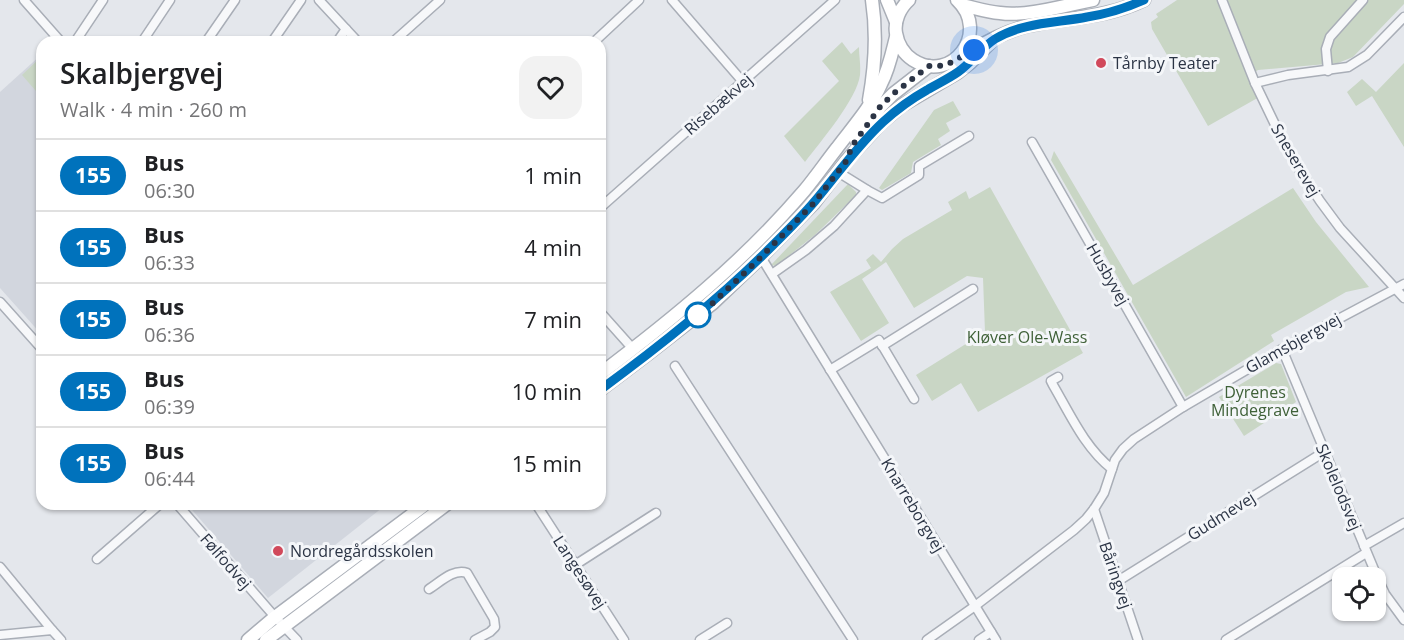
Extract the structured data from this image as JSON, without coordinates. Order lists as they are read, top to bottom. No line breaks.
{"streets":{"street":["Risebækvej","Sneserevej","Husbyvej","Glamsbjergvej","Skolelodsvej","Knarreborgvej","Gudmevej","Følfodvej","Langesøvej","Båringvej"]},"crossings":[["Sneserevej","Glamsbjergvej"],["Husbyvej","Glamsbjergvej"],["Glamsbjergvej","Skolelodsvej"],["Glamsbjergvej","Knarreborgvej"],["Glamsbjergvej","Båringvej"],["Skolelodsvej","Gudmevej"],["Gudmevej","Båringvej"]],"parks":["Kløver Ole-Wass","Dyrenes Mindegrave"],"places":["Tårnby Teater","Nordregårdsskolen"],"lines":["bus line 155"],"page":{"heading":["Skalbjergvej","Walk · 4 min · 260 m"],"list":[{"mark":"155","name":"Bus","note":"06:30","value":"1 min"},{"mark":"155","name":"Bus","note":"06:33","value":"4 min"},{"mark":"155","name":"Bus","note":"06:36","value":"7 min"},{"mark":"155","name":"Bus","note":"06:39","value":"10 min"},{"mark":"155","name":"Bus","note":"06:44","value":"15 min"}]}}
